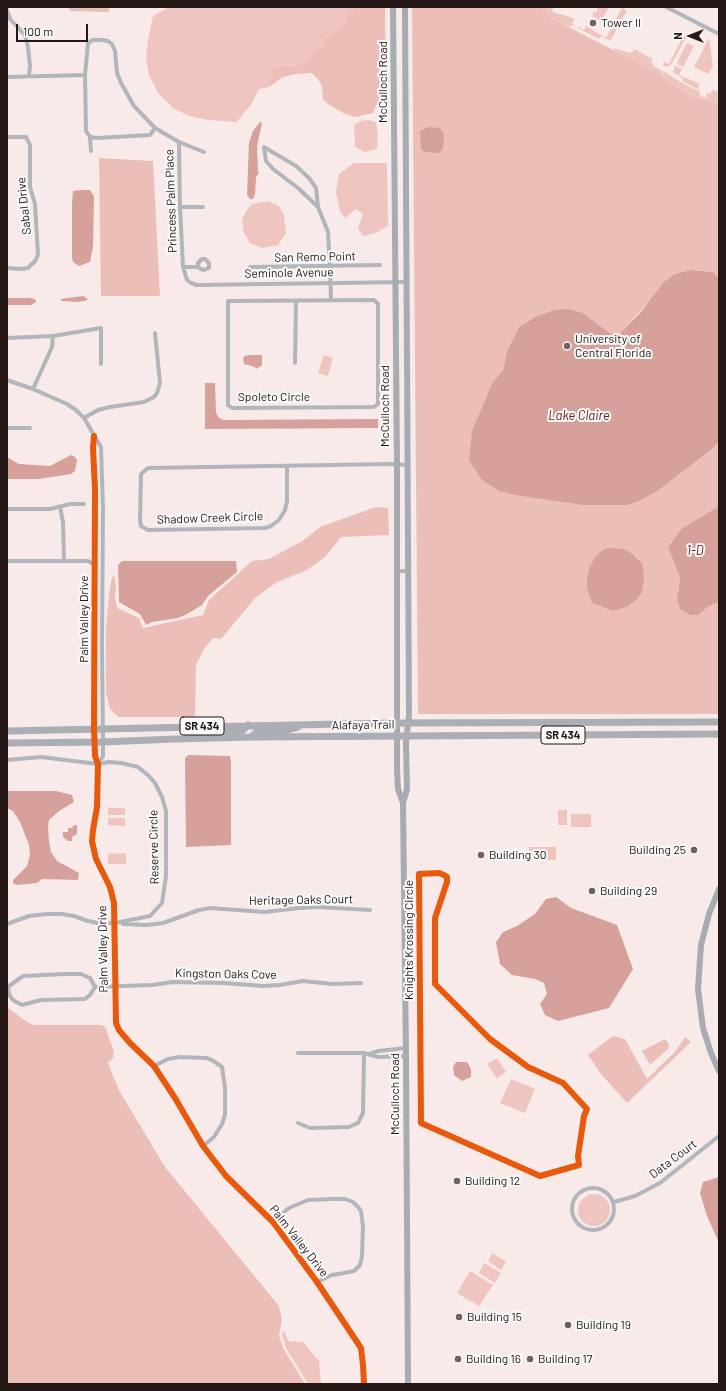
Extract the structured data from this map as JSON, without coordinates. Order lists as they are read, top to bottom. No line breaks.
{"streets":{"main road":["McCulloch Road","Alafaya Trail","SR 434"],"street":["Princess Palm Place","Sabal Drive","San Remo Point","Seminole Avenue","Spoleto Circle","Shadow Creek Circle","Palm Valley Drive","Reserve Circle","Heritage Oaks Court","Knights Krossing Circle","Kingston Oaks Cove","Data Court"]},"crossings":[["McCulloch Road","Seminole Avenue"],["McCulloch Road","Shadow Creek Circle"],["McCulloch Road","Alafaya Trail"],["Princess Palm Place","Seminole Avenue"],["Palm Valley Drive","Alafaya Trail"],["Palm Valley Drive","Reserve Circle"],["Palm Valley Drive","Heritage Oaks Court"],["Palm Valley Drive","Kingston Oaks Cove"],["Reserve Circle","Heritage Oaks Court"]],"water":["Lake Claire","1-D"],"places":["Tower II","University of Central Florida","Building 25","Building 30","Building 29","Building 12","Building 15","Building 19","Building 16","Building 17"],"scale_bar":"100 m","north":"left"}
